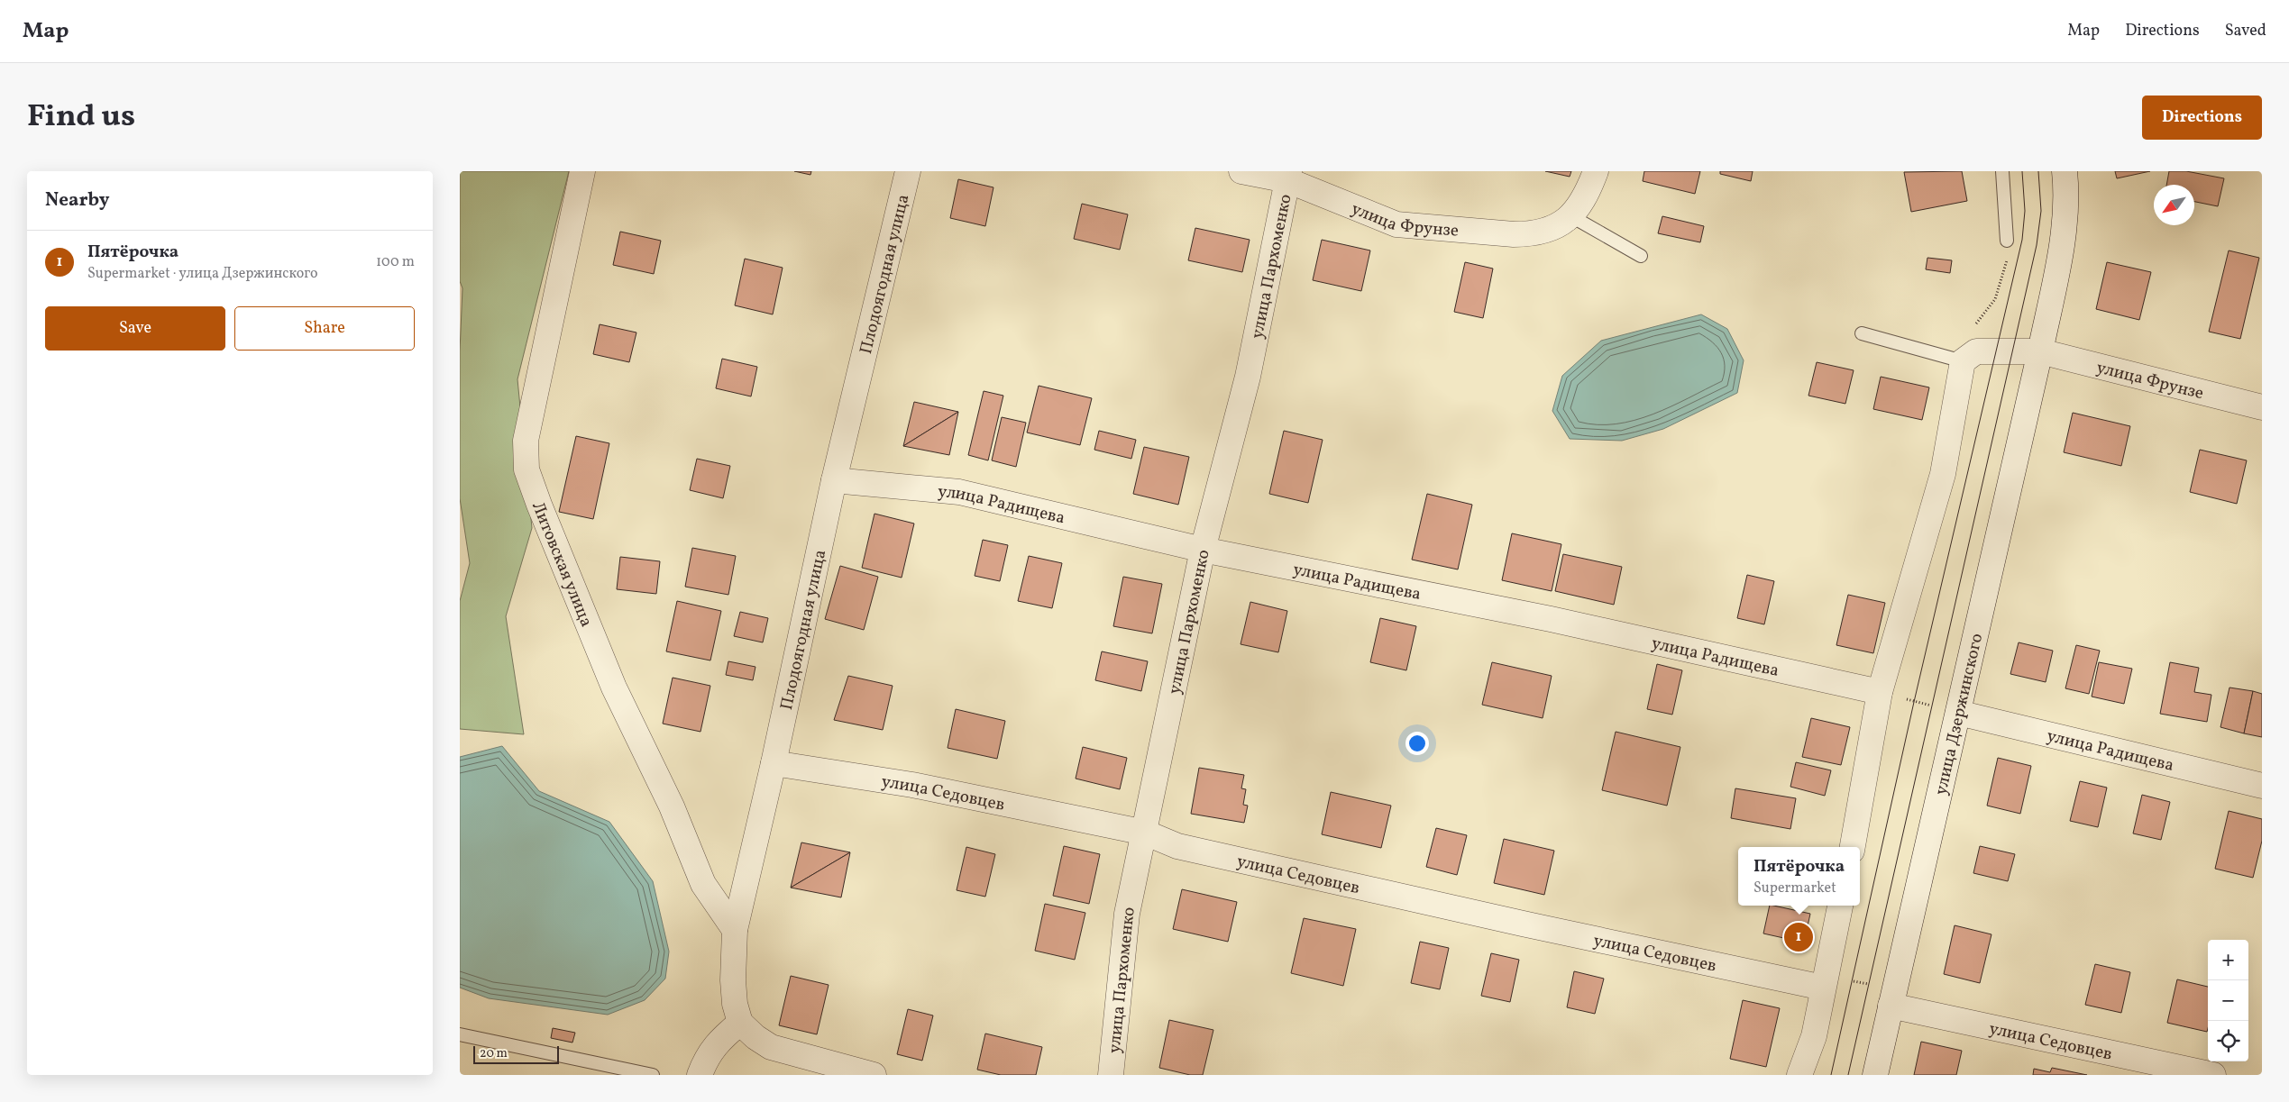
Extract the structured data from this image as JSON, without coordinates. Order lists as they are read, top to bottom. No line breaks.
{"streets":{"street":["улица Фрунзе","улица Пархоменко","Плодоягодная улица","улица Радищева","Литовская улица","улица Дзержинского","улица Седовцев"]},"crossings":[["улица Фрунзе","улица Пархоменко"],["улица Фрунзе","улица Дзержинского"],["улица Пархоменко","улица Радищева"],["улица Пархоменко","улица Седовцев"],["Плодоягодная улица","улица Радищева"],["Плодоягодная улица","Литовская улица"],["Плодоягодная улица","улица Седовцев"],["улица Радищева","улица Дзержинского"],["улица Дзержинского","улица Седовцев"]],"scale_bar":"20 m","north":"bottom left","page":{"header":"Map","nav":["Map","Directions","Saved"],"title":"Find us","buttons":["Directions",["Save","Share"]],"heading":"Nearby","list":[{"mark":"1","name":"Пятёрочка","note":"Supermarket · улица Дзержинского","value":"100 m"}],"popup":["Пятёрочка","Supermarket"],"pins":"1","map_buttons":["+","−"],"scale":"20 m"}}
